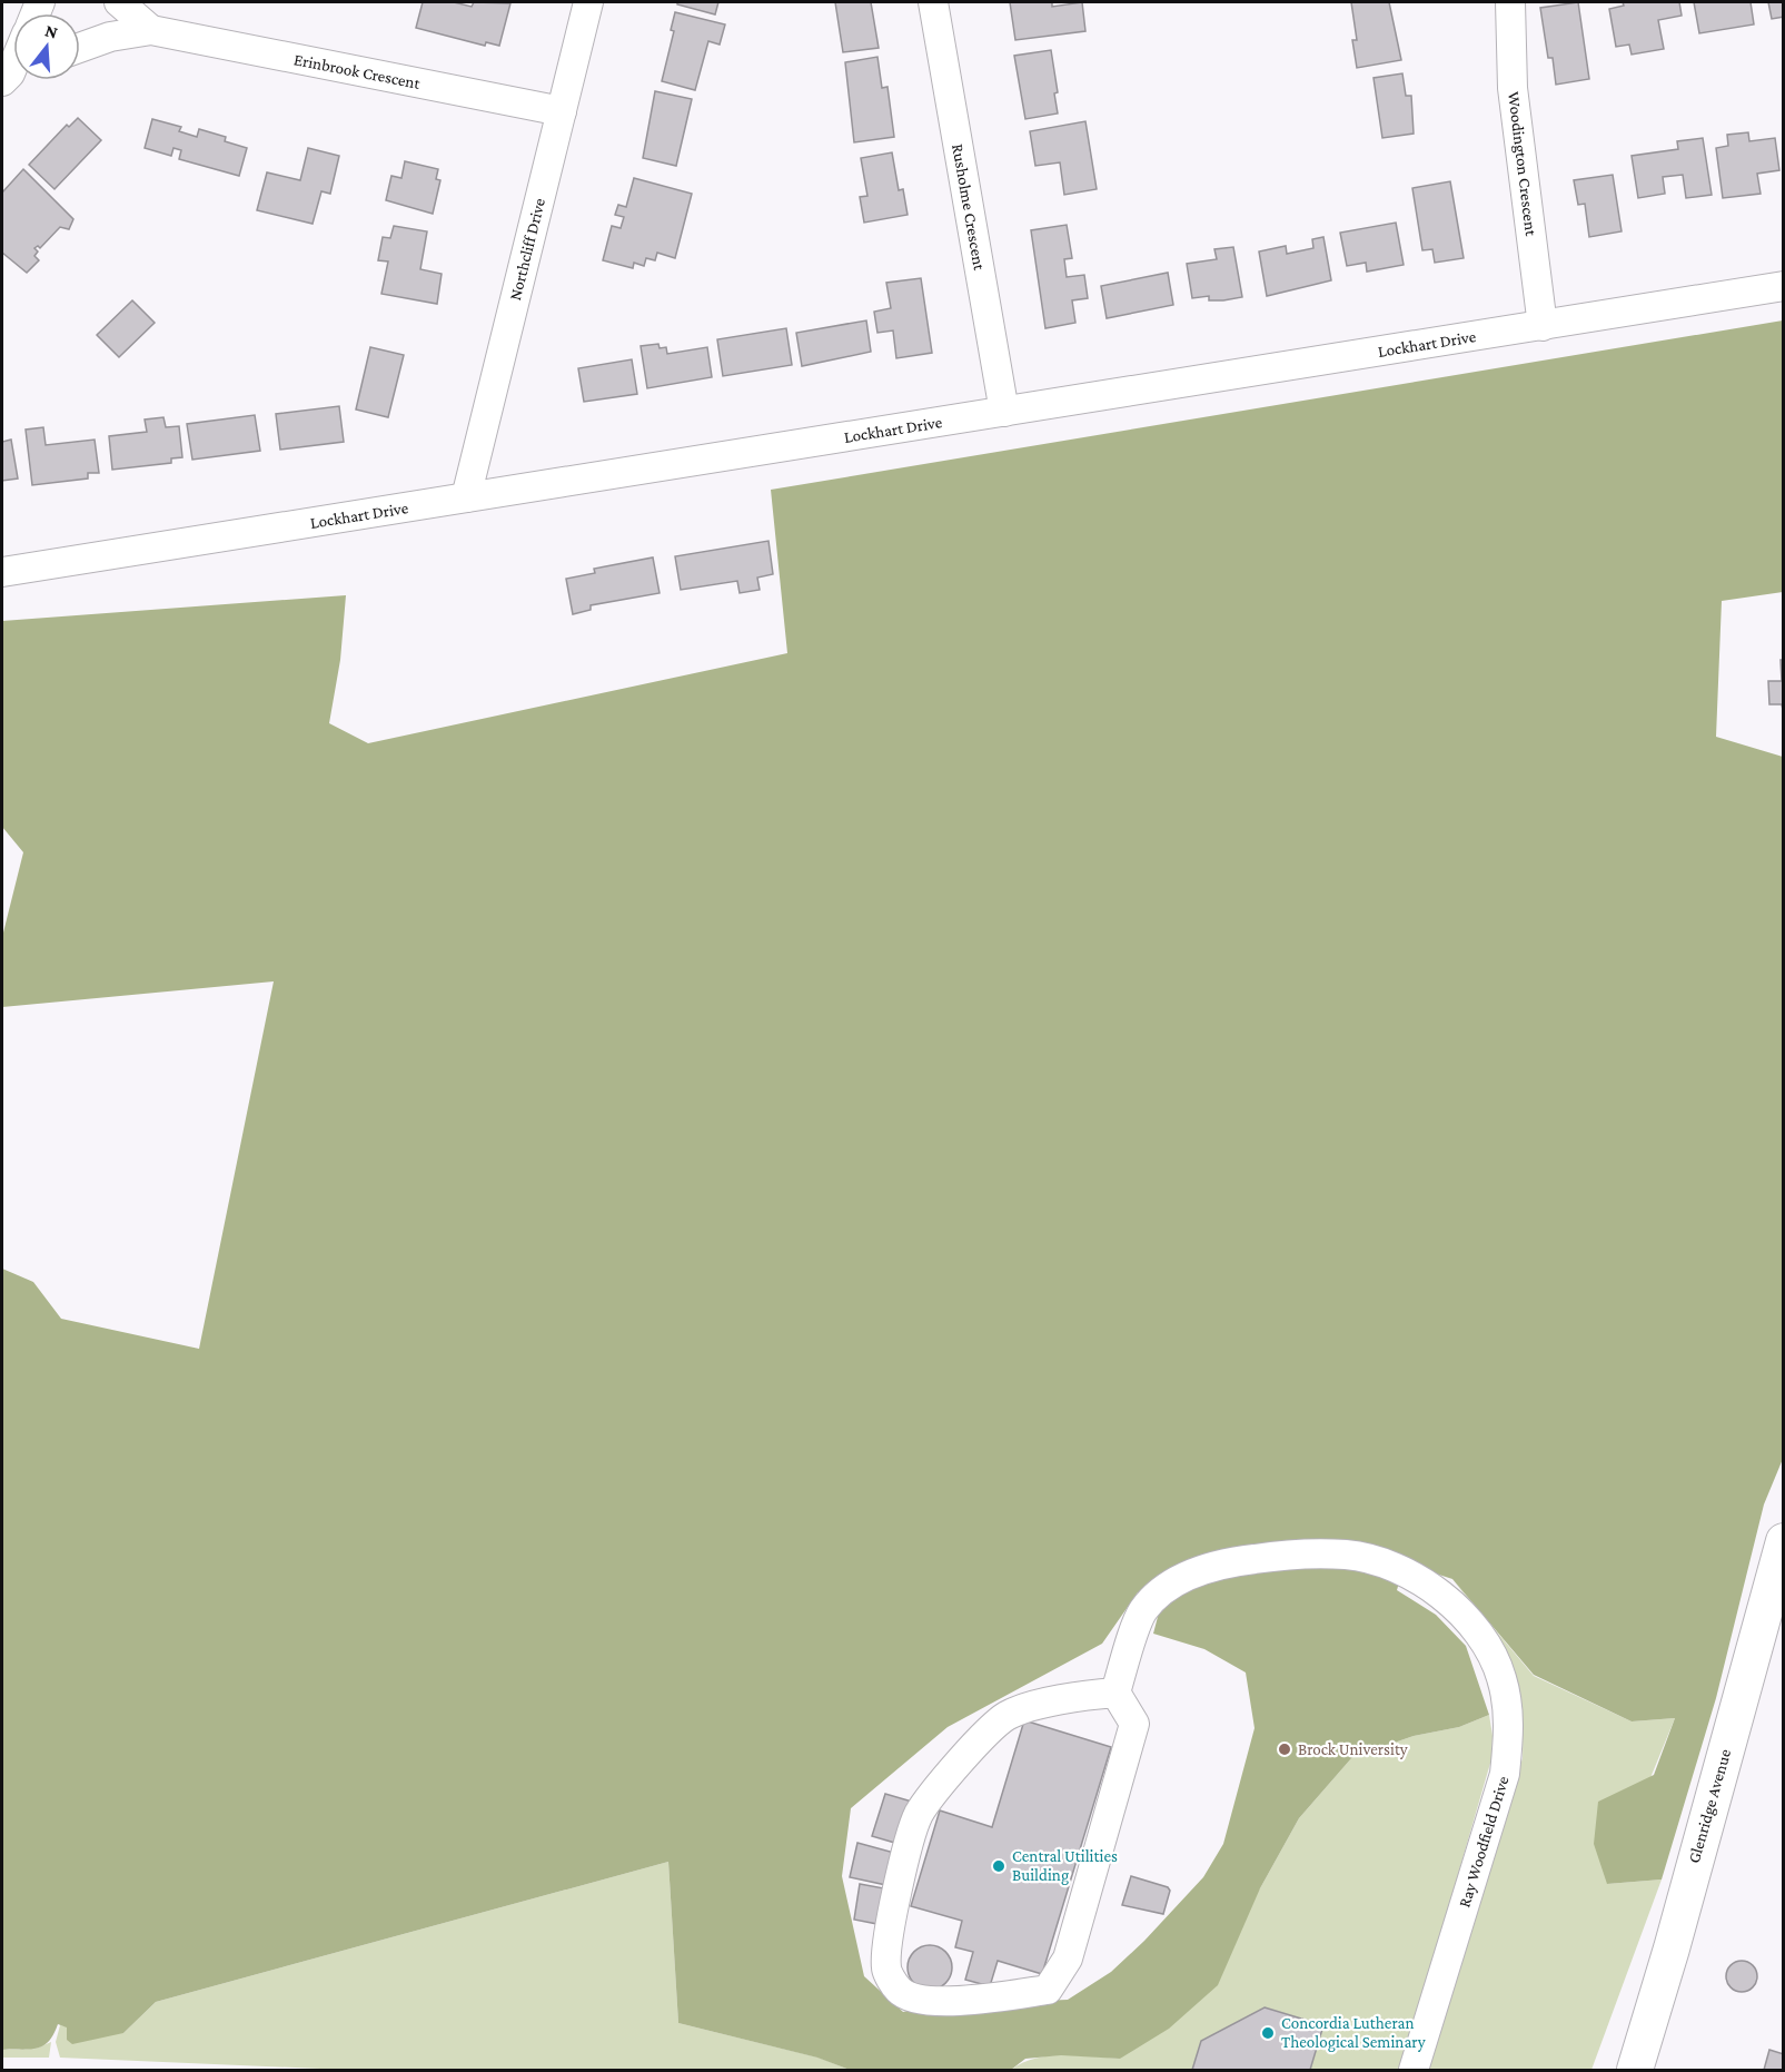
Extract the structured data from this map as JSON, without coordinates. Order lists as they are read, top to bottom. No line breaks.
{"streets":{"main road":["Glenridge Avenue"],"street":["Erinbrook Crescent","Woodington Crescent","Rusholme Crescent","Northcliff Drive","Lockhart Drive","Ray Woodfield Drive"]},"crossings":[["Erinbrook Crescent","Northcliff Drive"],["Woodington Crescent","Lockhart Drive"],["Rusholme Crescent","Lockhart Drive"],["Northcliff Drive","Lockhart Drive"]],"places":["Brock University","Central Utilities Building","Concordia Lutheran Theological Seminary"],"north":"top"}
